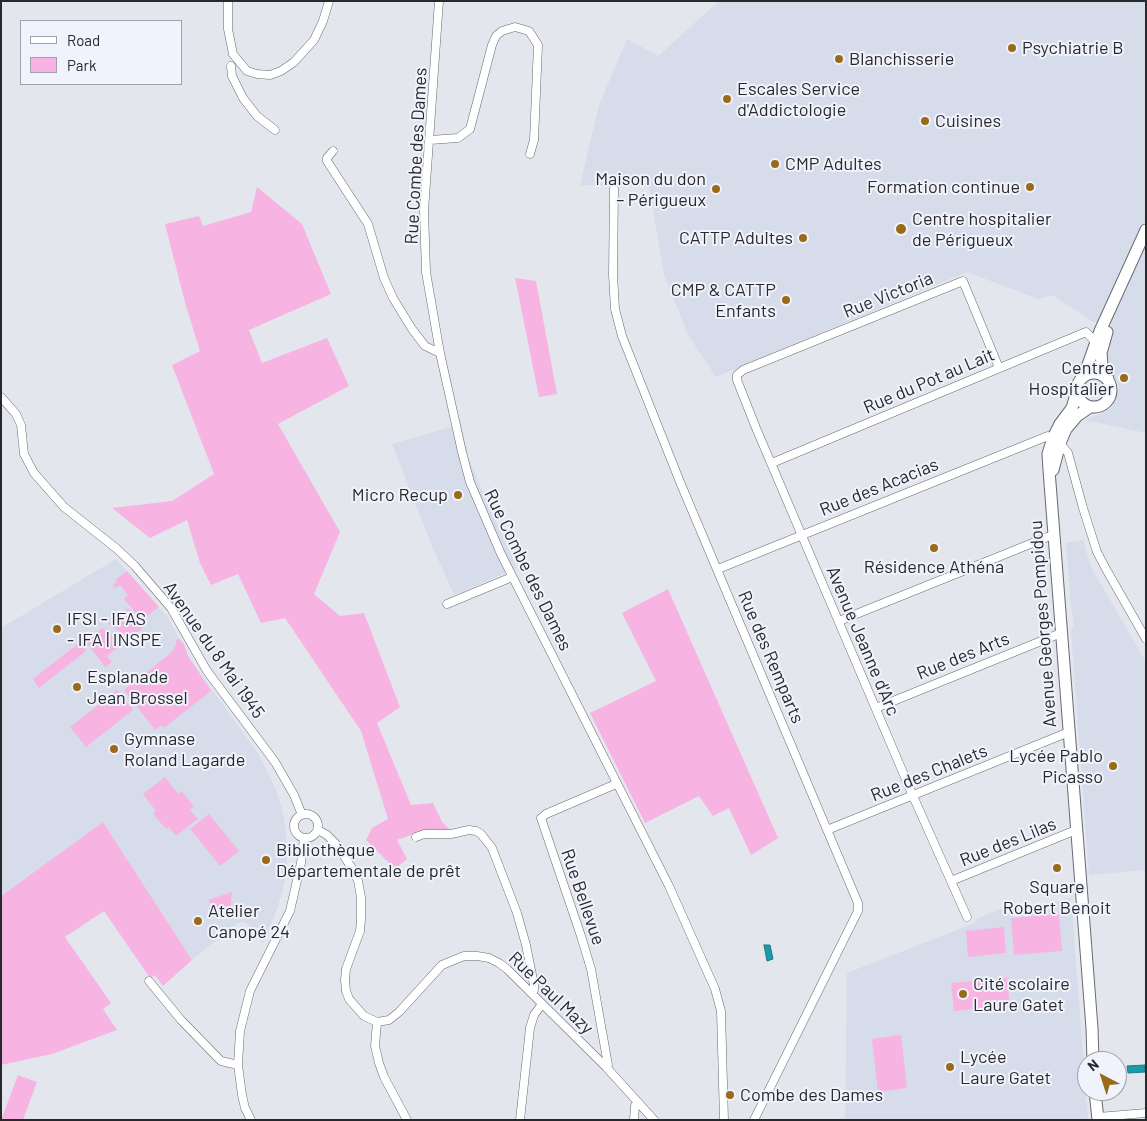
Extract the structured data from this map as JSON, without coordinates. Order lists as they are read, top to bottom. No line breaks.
{"streets":{"main road":["Avenue Georges Pompidou"],"street":["Rue Combe des Dames","Rue Victoria","Rue du Pot au Lait","Rue des Acacias","Avenue Jeanne d'Arc","Avenue du 8 Mai 1945","Rue des Arts","Rue des Remparts","Rue des Chalets","Rue des Lilas","Rue Bellevue","Rue Paul Mazy"]},"crossings":[["Rue Combe des Dames","Rue Bellevue"],["Rue Victoria","Rue du Pot au Lait"],["Rue Victoria","Avenue Jeanne d'Arc"],["Rue du Pot au Lait","Avenue Jeanne d'Arc"],["Rue des Acacias","Avenue Georges Pompidou"],["Rue des Acacias","Avenue Jeanne d'Arc"],["Rue des Acacias","Rue des Remparts"],["Avenue Georges Pompidou","Rue des Arts"],["Avenue Georges Pompidou","Rue des Chalets"],["Avenue Georges Pompidou","Rue des Lilas"],["Avenue Jeanne d'Arc","Rue des Arts"],["Avenue Jeanne d'Arc","Rue des Chalets"],["Avenue Jeanne d'Arc","Rue des Lilas"],["Rue des Remparts","Rue des Chalets"],["Rue Bellevue","Rue Paul Mazy"]],"places":["Psychiatrie B","Blanchisserie","Escales Service d'Addictologie","Cuisines","CMP Adultes","Formation continue","Maison du don – Périgueux","Centre hospitalier de Périgueux","CATTP Adultes","CMP & CATTP Enfants","Centre Hospitalier","Micro Recup","Résidence Athéna","IFSI - IFAS - IFA | INSPE","Esplanade Jean Brossel","Gymnase Roland Lagarde","Lycée Pablo Picasso","Bibliothèque Départementale de prêt","Square Robert Benoit","Atelier Canopé 24","Cité scolaire Laure Gatet","Lycée Laure Gatet","Combe des Dames"],"legend":["Road","Park"],"north":"top left"}
